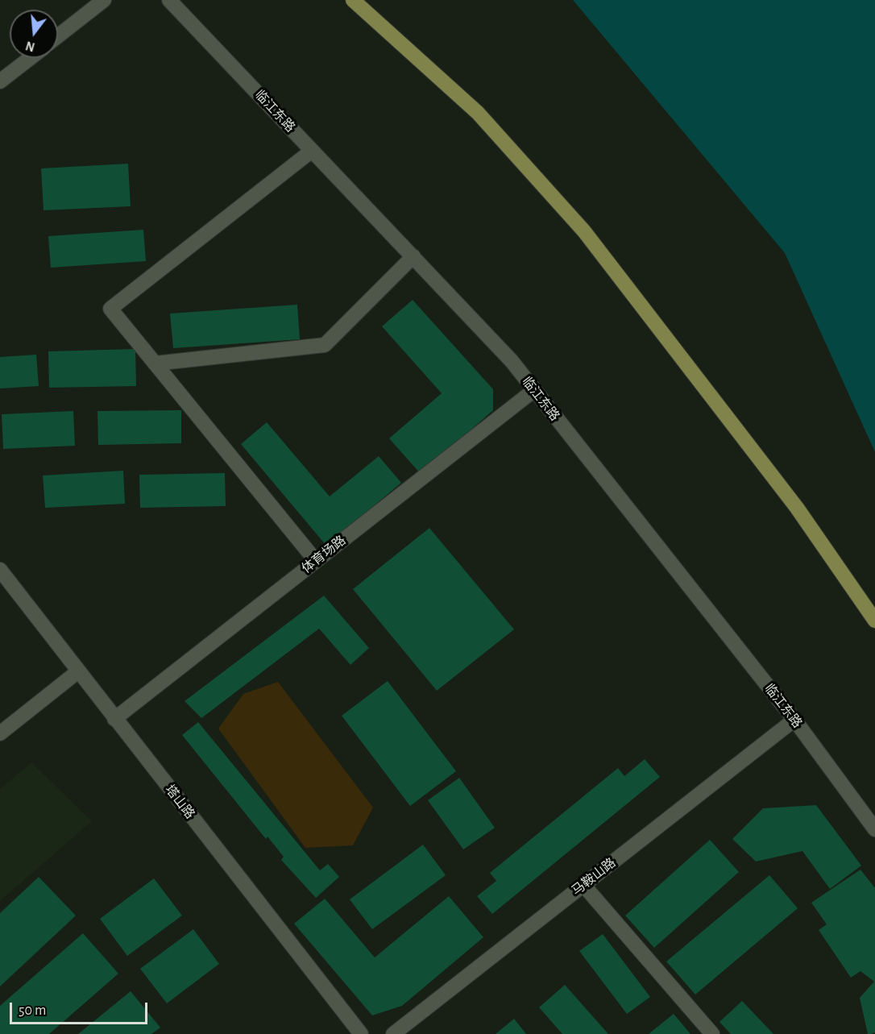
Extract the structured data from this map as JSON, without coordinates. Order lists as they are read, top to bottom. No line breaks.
{"streets":{"street":["临江东路","体育场路","塔山路","马鞍山路"]},"crossings":[["临江东路","体育场路"],["临江东路","马鞍山路"],["体育场路","塔山路"]],"scale_bar":"50 m","north":"bottom"}
